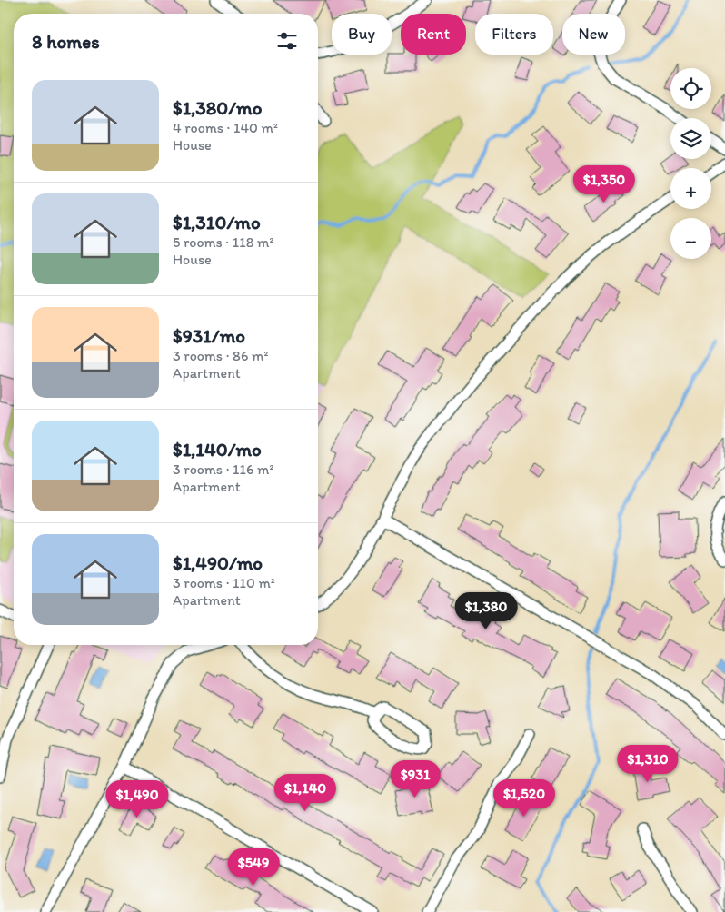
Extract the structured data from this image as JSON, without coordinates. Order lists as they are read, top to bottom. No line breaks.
{"page":{"chip":["Buy","Rent","Filters","New"],"heading":"8 homes","map_buttons":["+","−"],"list":[{"name":"$1,380/mo","note":"4 rooms · 140 m² · House"},{"name":"$1,310/mo","note":"5 rooms · 118 m² · House"},{"name":"$931/mo","note":"3 rooms · 86 m² · Apartment"},{"name":"$1,140/mo","note":"3 rooms · 116 m² · Apartment"},{"name":"$1,490/mo","note":"3 rooms · 110 m² · Apartment"}],"price":["$1,350","$1,380","$1,310","$931","$1,140","$1,520","$1,490","$549"]}}
